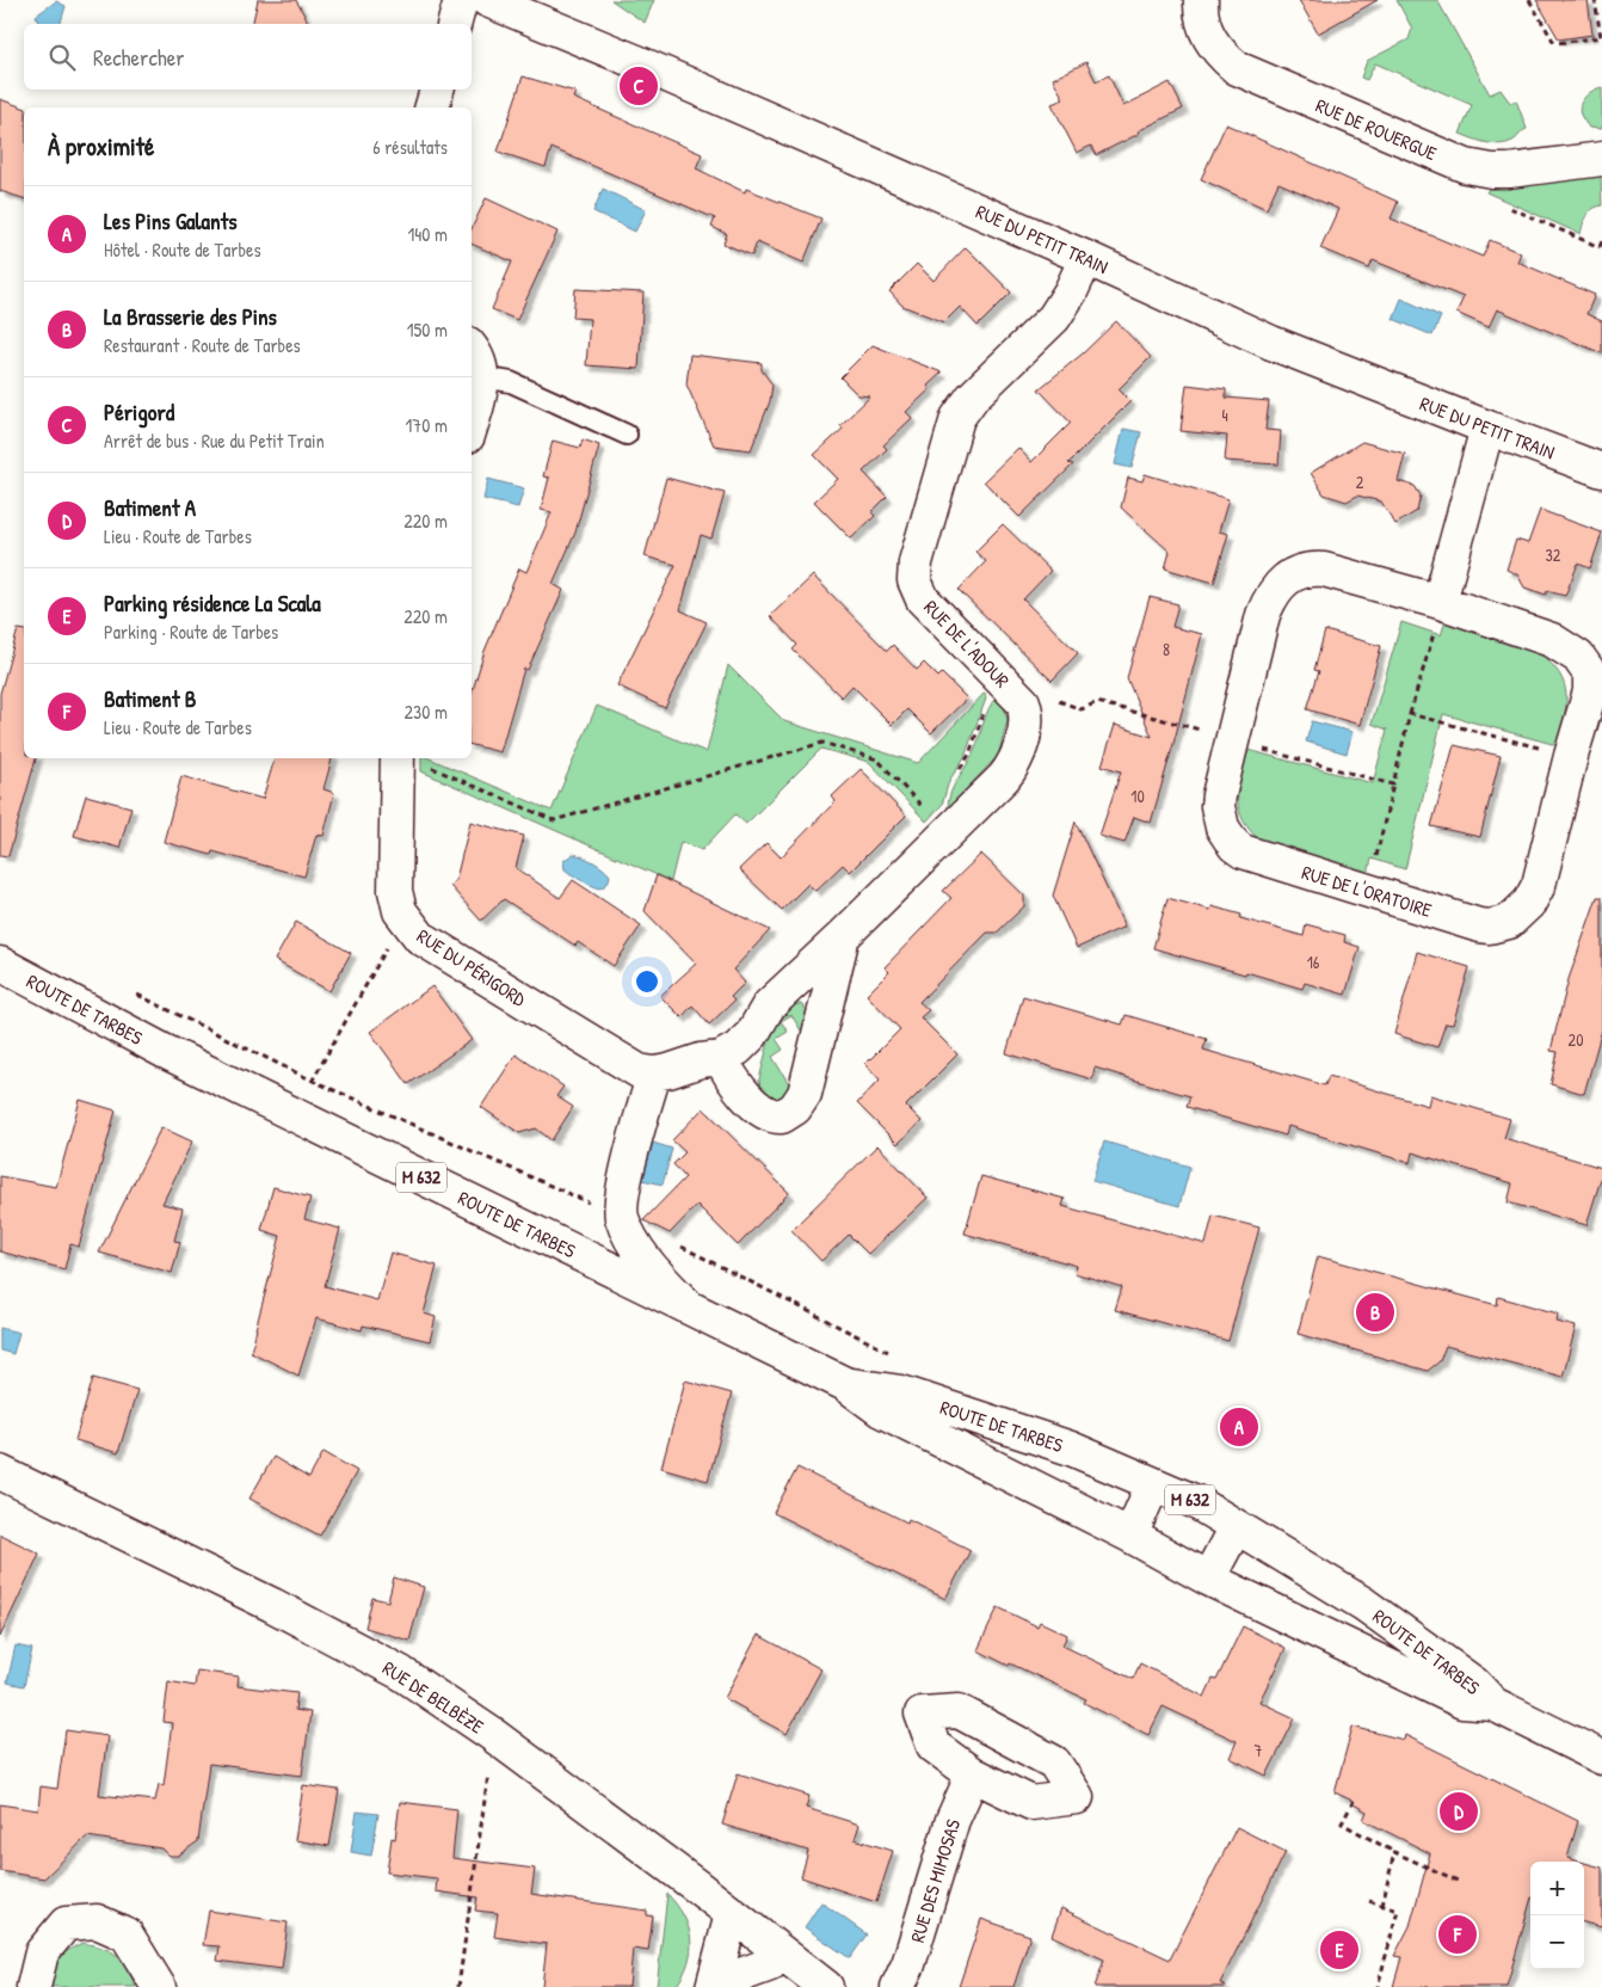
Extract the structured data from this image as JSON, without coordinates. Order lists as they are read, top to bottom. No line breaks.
{"streets":{"street":["RUE DE ROUERGUE","RUE DU PETIT TRAIN","RUE DE L'ADOUR","RUE DE L'ORATOIRE","RUE DU PÉRIGORD","ROUTE DE TARBES","M 632","RUE DE BELBÈZE","RUE DES MIMOSAS"]},"crossings":[["RUE DU PETIT TRAIN","RUE DE L'ADOUR"],["RUE DE L'ADOUR","RUE DU PÉRIGORD"],["ROUTE DE TARBES","M 632"]],"house_numbers":["4","2","32","8","10","16","20","7"],"page":{"search":"Rechercher","pins":["C","B","A","D","F","E"],"heading":["À proximité","6 résultats"],"list":[{"mark":"A","name":"Les Pins Galants","note":"Hôtel · Route de Tarbes","value":"140 m"},{"mark":"B","name":"La Brasserie des Pins","note":"Restaurant · Route de Tarbes","value":"150 m"},{"mark":"C","name":"Périgord","note":"Arrêt de bus · Rue du Petit Train","value":"170 m"},{"mark":"D","name":"Batiment A","note":"Lieu · Route de Tarbes","value":"220 m"},{"mark":"E","name":"Parking résidence La Scala","note":"Parking · Route de Tarbes","value":"220 m"},{"mark":"F","name":"Batiment B","note":"Lieu · Route de Tarbes","value":"230 m"}],"map_buttons":["+","−"]}}
